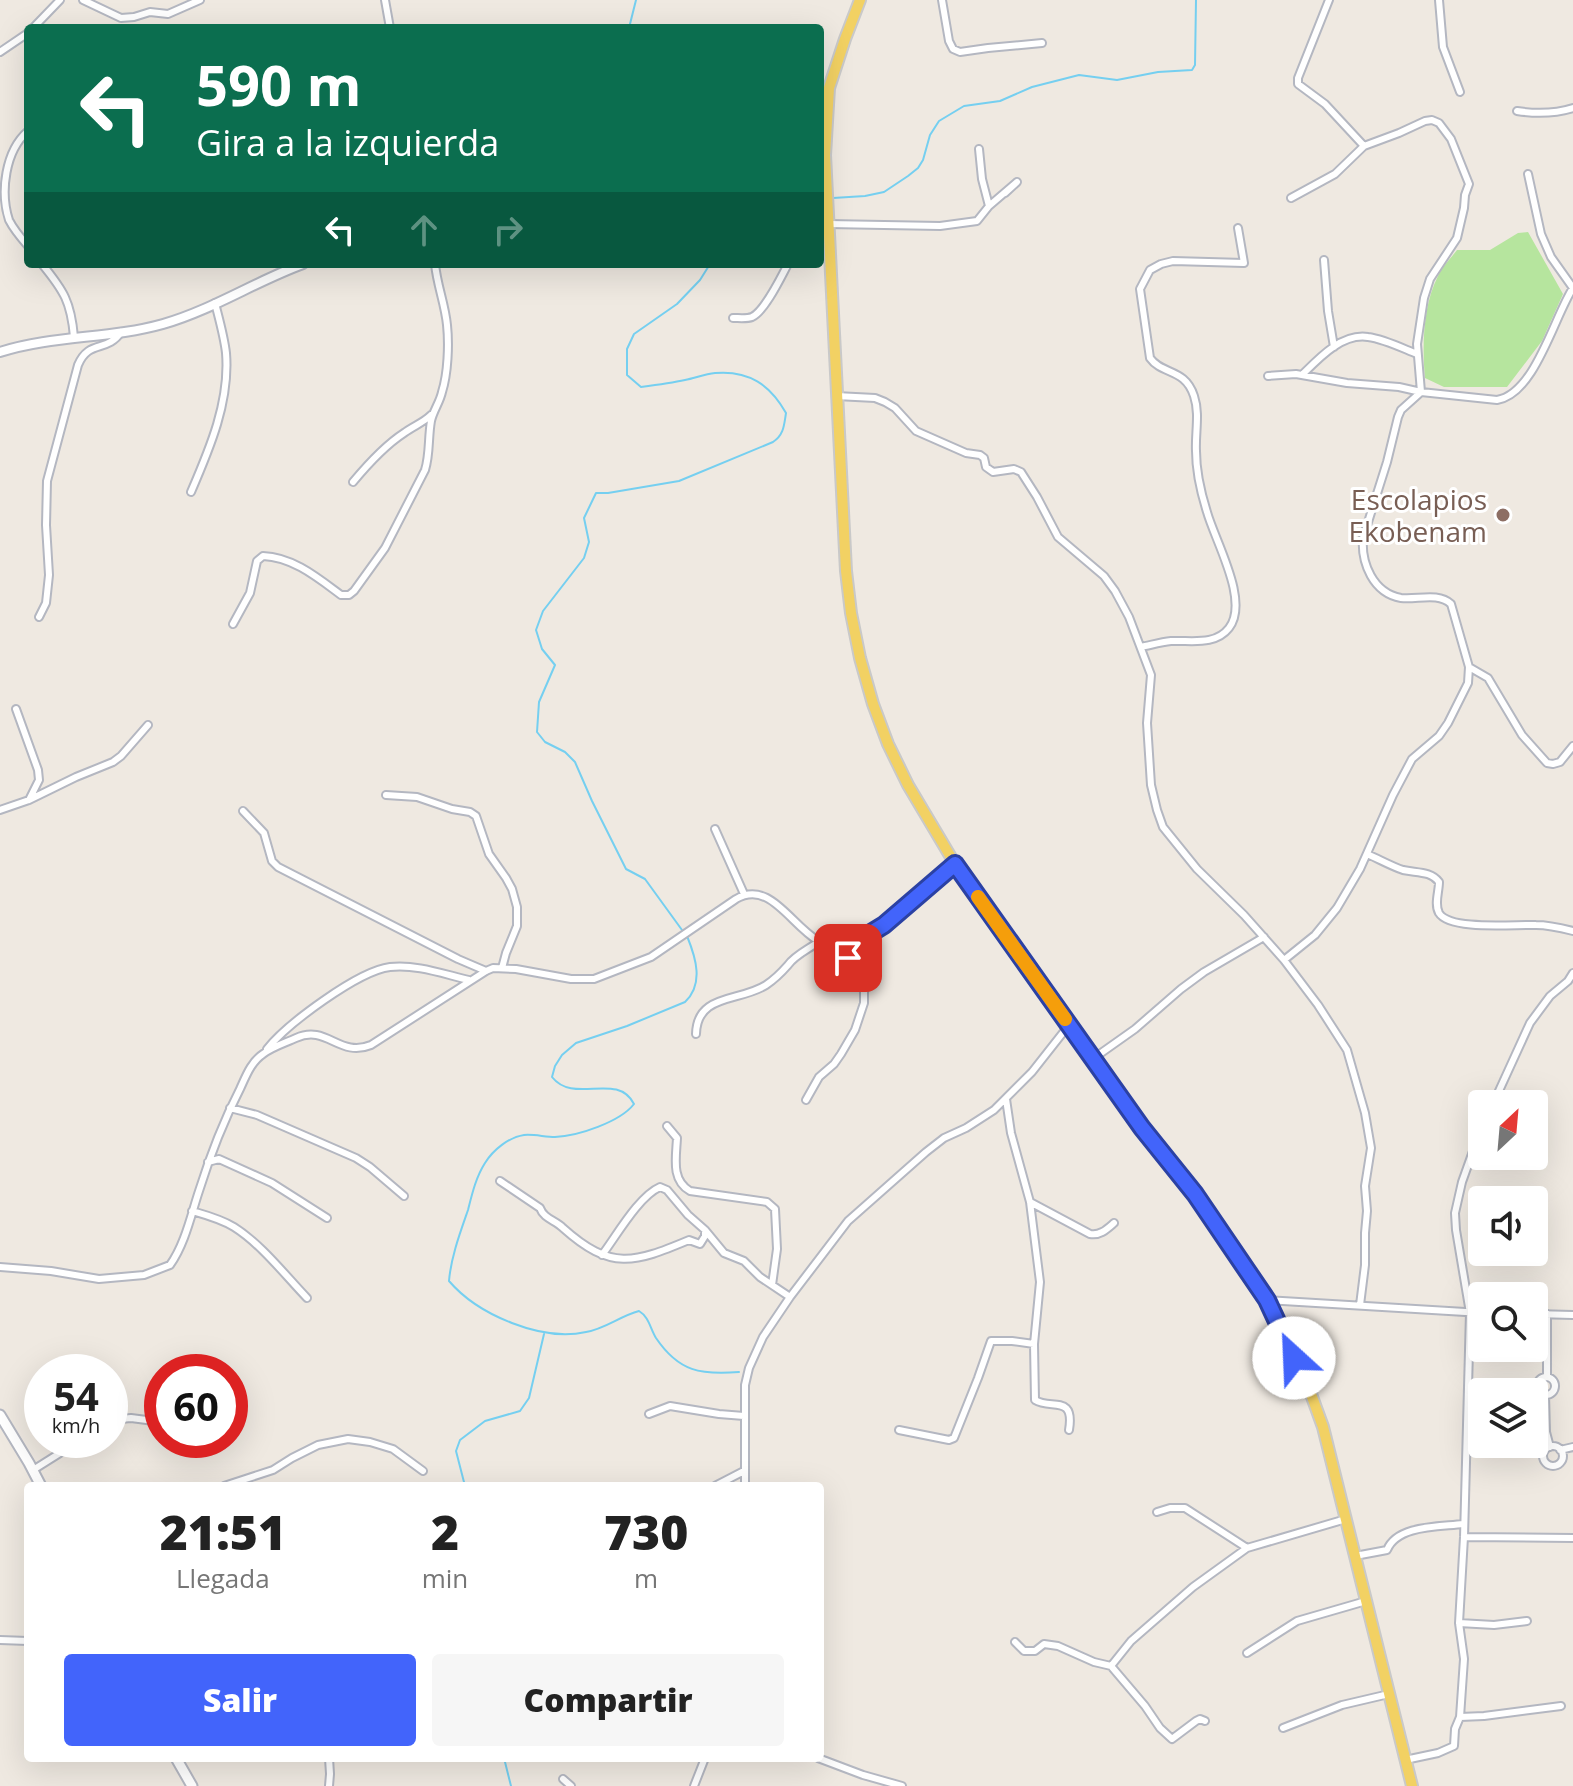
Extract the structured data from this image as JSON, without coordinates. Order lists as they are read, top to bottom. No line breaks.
{"places":["Escolapios Ekobenam"],"north":"top right","page":{"turn":["590 m","Gira a la izquierda"],"speed":"54 km/h","limit":"60","eta":["21:51","Llegada","2","min","730","m"],"buttons":["Salir","Compartir"]}}
